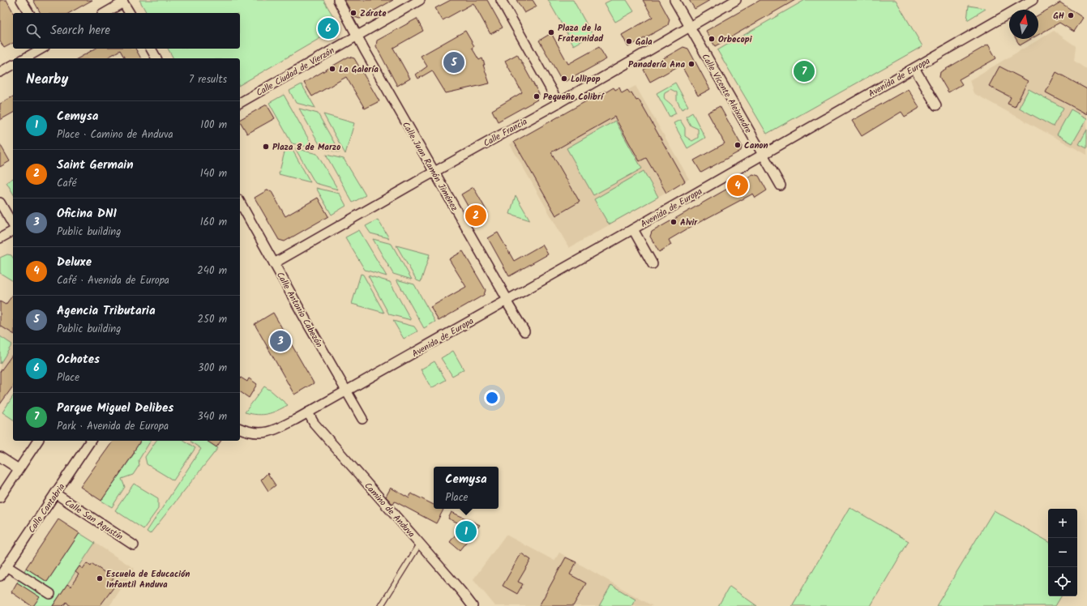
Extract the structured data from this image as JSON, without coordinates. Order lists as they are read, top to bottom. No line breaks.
{"streets":{"street":["Calle Ciudad de Vierzón","Avenida de Europa","Calle Vicente Aleixandre","Calle Francia","Calle Juan Ramón Jiménez","Calle Antonio Cabezón","Calle Cantabria","Camino de Anduva","Calle San Agustín"]},"crossings":[["Calle Ciudad de Vierzón","Calle Juan Ramón Jiménez"],["Avenida de Europa","Calle Vicente Aleixandre"],["Avenida de Europa","Calle Juan Ramón Jiménez"],["Avenida de Europa","Calle Antonio Cabezón"],["Avenida de Europa","Camino de Anduva"],["Calle Vicente Aleixandre","Calle Francia"],["Calle Francia","Calle Juan Ramón Jiménez"],["Calle Francia","Calle Antonio Cabezón"],["Calle Cantabria","Calle San Agustín"]],"places":["Zárate","GH","Plaza de la Fraternidad","Orbecopi","Gala","Panadería Ana","La Galería","Lollipop","Pequeño Colibrí","Canon","Plaza 8 de Marzo","Alvir","Escuela de Educación Infantil Anduva"],"north":"top","page":{"search":"Search here","pins":["6","5","7","4","2","3","1"],"heading":["Nearby","7 results"],"list":[{"mark":"1","name":"Cemysa","note":"Place · Camino de Anduva","value":"100 m"},{"mark":"2","name":"Saint Germain","note":"Café","value":"140 m"},{"mark":"3","name":"Oficina DNI","note":"Public building","value":"160 m"},{"mark":"4","name":"Deluxe","note":"Café · Avenida de Europa","value":"240 m"},{"mark":"5","name":"Agencia Tributaria","note":"Public building","value":"250 m"},{"mark":"6","name":"Ochotes","note":"Place","value":"300 m"},{"mark":"7","name":"Parque Miguel Delibes","note":"Park · Avenida de Europa","value":"340 m"}],"popup":["Cemysa","Place"],"map_buttons":["+","−"]}}
